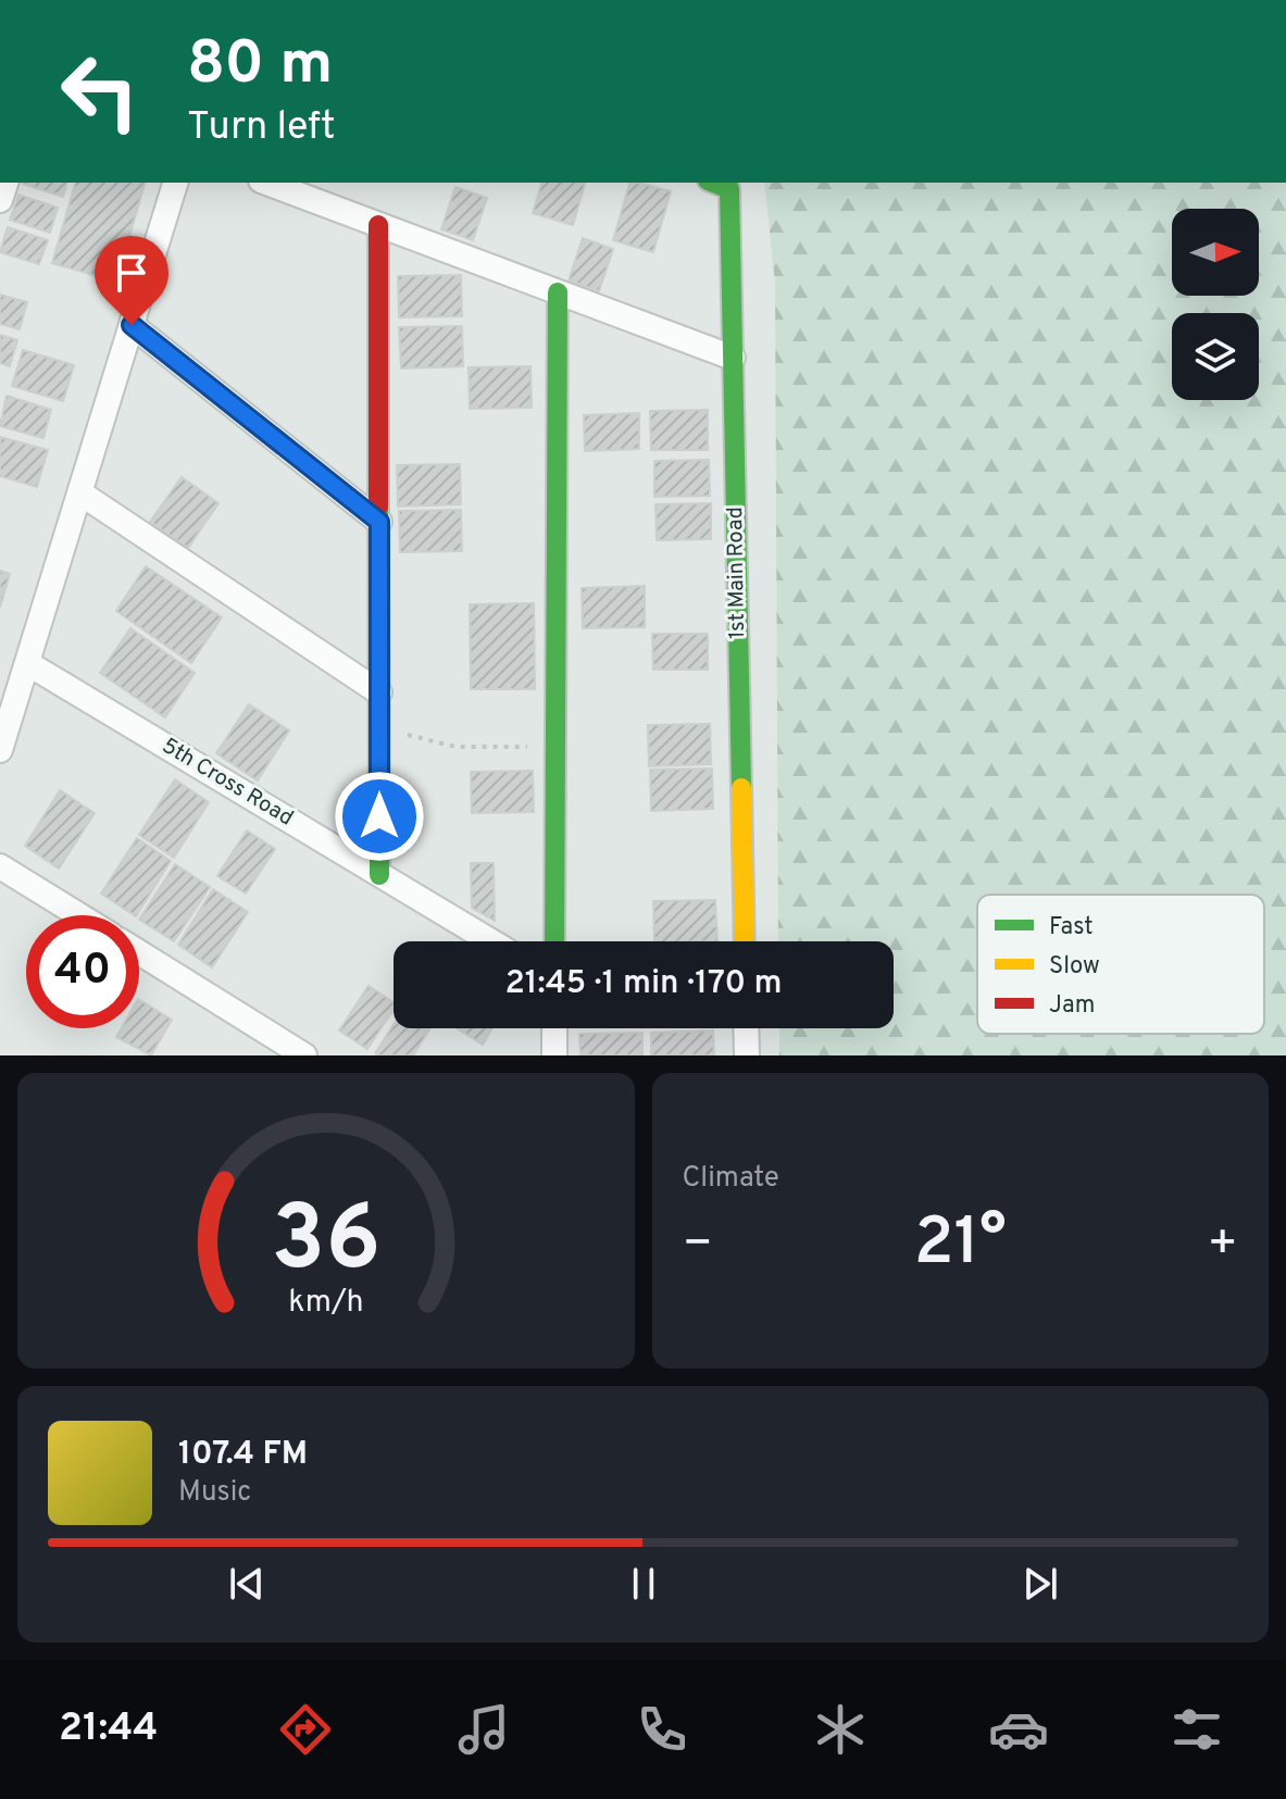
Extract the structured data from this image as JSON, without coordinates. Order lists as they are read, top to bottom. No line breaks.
{"streets":{"street":["1st Main Road","5th Cross Road"]},"legend":["Fast","Slow","Jam"],"north":"right","page":{"turn":["80 m","Turn left"],"limit":"40","trip":"21:45 · 1 min · 170 m","tile":"Climate","heat":["−","21°","+"],"song":["107.4 FM","Music"],"tabs":"21:44","gauge":["36","km/h"]}}
